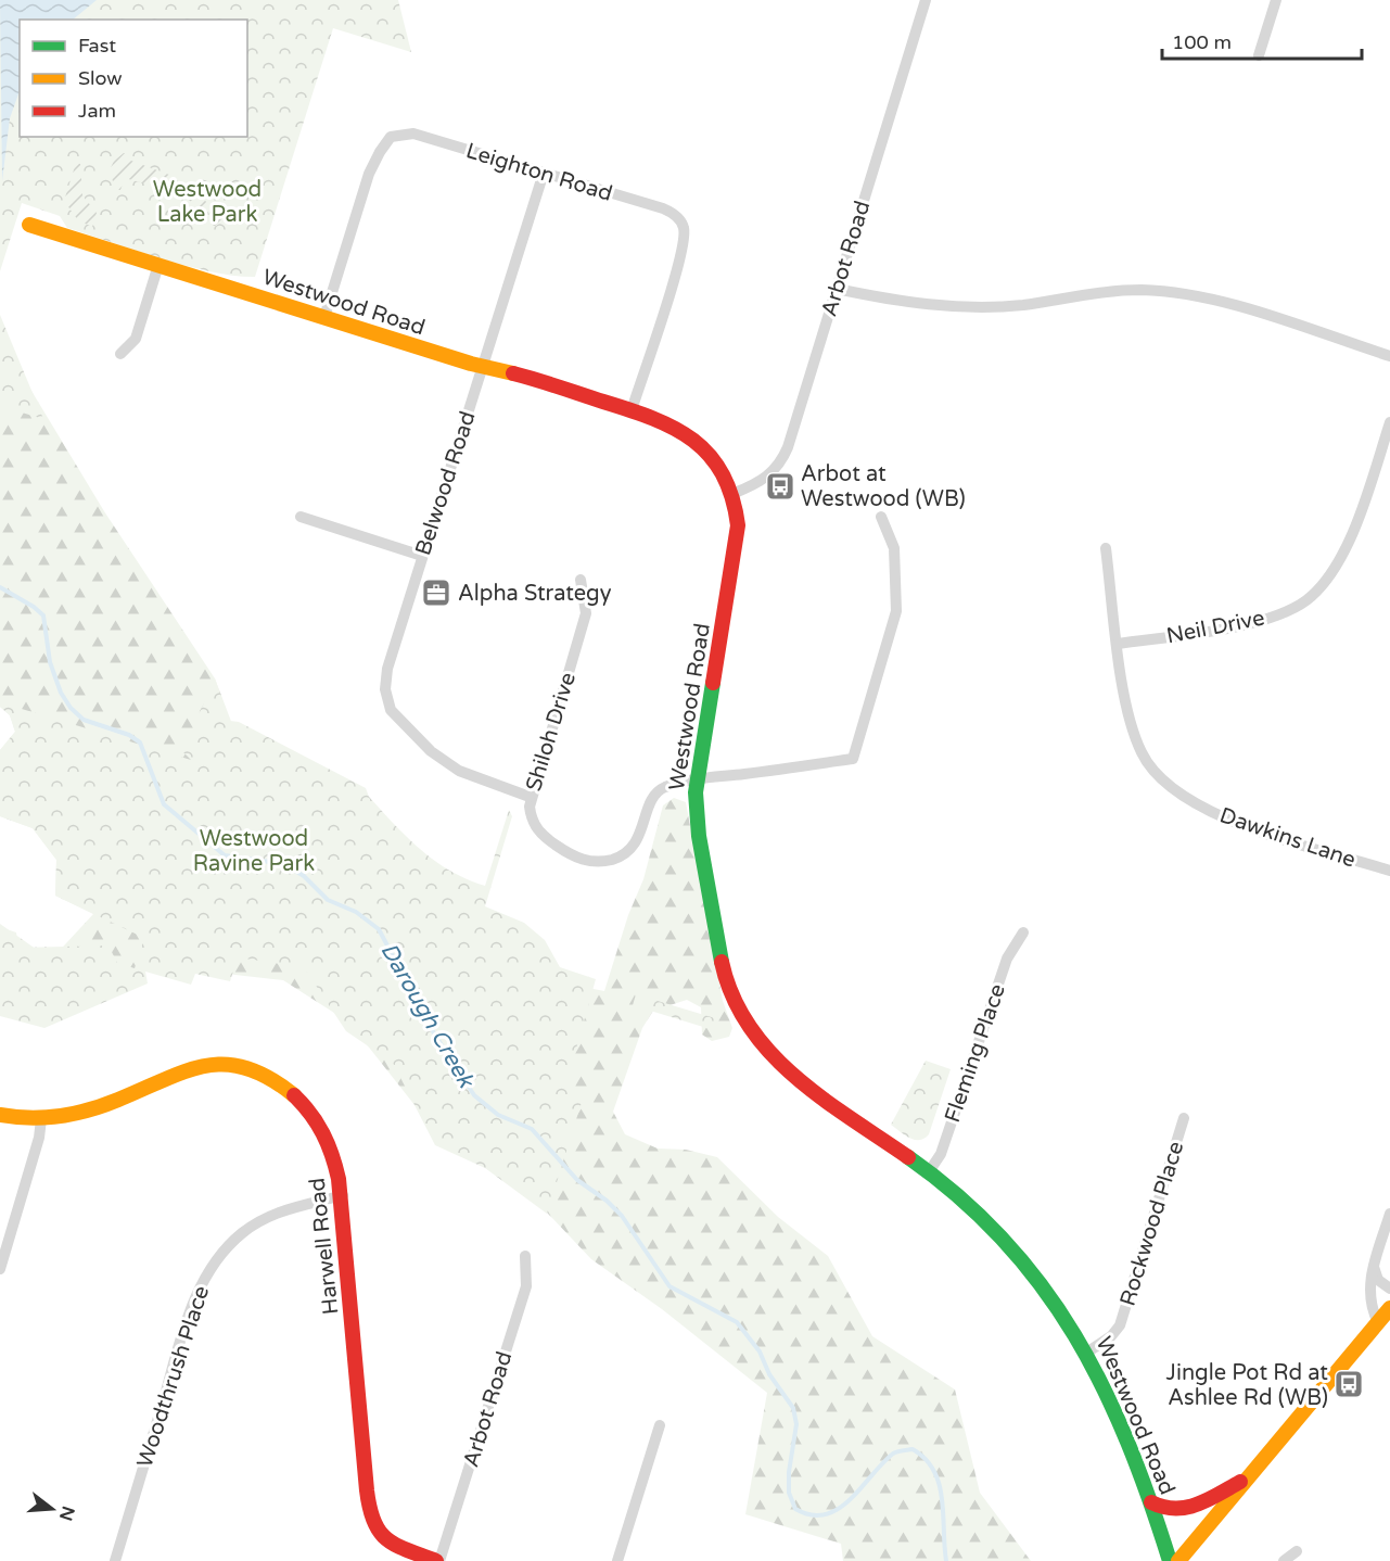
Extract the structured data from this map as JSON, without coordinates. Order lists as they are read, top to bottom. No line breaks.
{"streets":{"street":["Leighton Road","Arbot Road","Westwood Road","Belwood Road","Neil Drive","Shiloh Drive","Dawkins Lane","Fleming Place","Rockwood Place","Harwell Road","Woodthrush Place"]},"crossings":[["Leighton Road","Westwood Road"],["Leighton Road","Belwood Road"],["Arbot Road","Westwood Road"],["Arbot Road","Harwell Road"],["Westwood Road","Belwood Road"],["Westwood Road","Shiloh Drive"],["Westwood Road","Fleming Place"],["Westwood Road","Rockwood Place"],["Belwood Road","Shiloh Drive"],["Neil Drive","Dawkins Lane"],["Harwell Road","Woodthrush Place"]],"water":["Darough Creek"],"parks":["Westwood Lake Park","Westwood Ravine Park"],"places":{"bus stop":["Arbot at Westwood (WB)","Jingle Pot Rd at Ashlee Rd (WB)"],"office":["Alpha Strategy"]},"legend":["Fast","Slow","Jam"],"scale_bar":"100 m","north":"right"}
